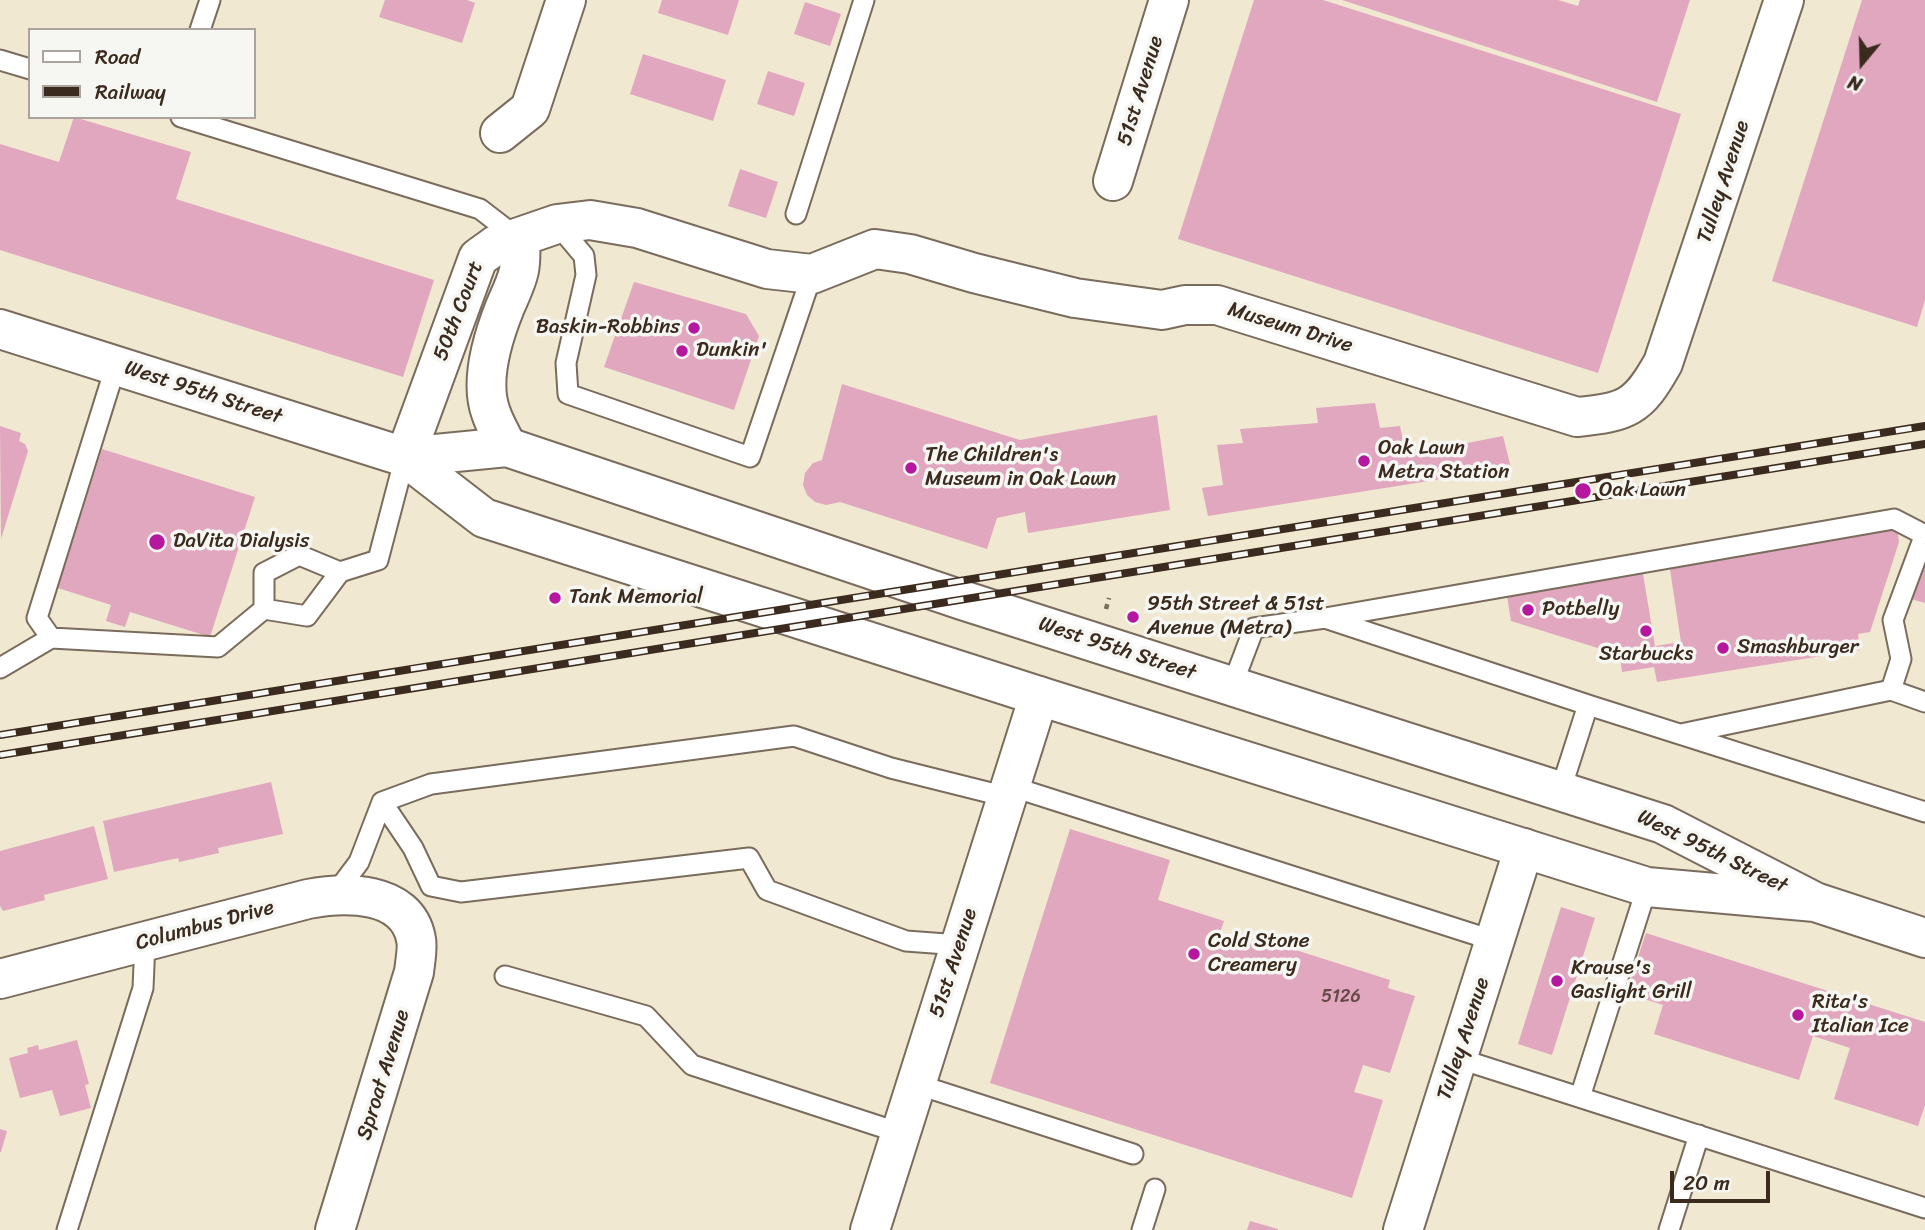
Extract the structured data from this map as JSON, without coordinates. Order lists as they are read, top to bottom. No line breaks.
{"streets":{"street":["51st Avenue","Tulley Avenue","50th Court","Museum Drive","West 95th Street","Columbus Drive","Sproat Avenue"]},"crossings":[["51st Avenue","West 95th Street"],["Tulley Avenue","Museum Drive"],["Tulley Avenue","West 95th Street"],["50th Court","West 95th Street"],["Columbus Drive","Sproat Avenue"]],"places":["Baskin-Robbins","Dunkin'","Oak Lawn Metra Station","The Children's Museum in Oak Lawn","Oak Lawn","DaVita Dialysis","Tank Memorial","Potbelly","95th Street & 51st Avenue (Metra)","Starbucks","Smashburger","Cold Stone Creamery","Krause's Gaslight Grill","Rita's Italian Ice"],"house_numbers":["5126"],"legend":["Road","Railway"],"scale_bar":"20 m","north":"bottom"}
